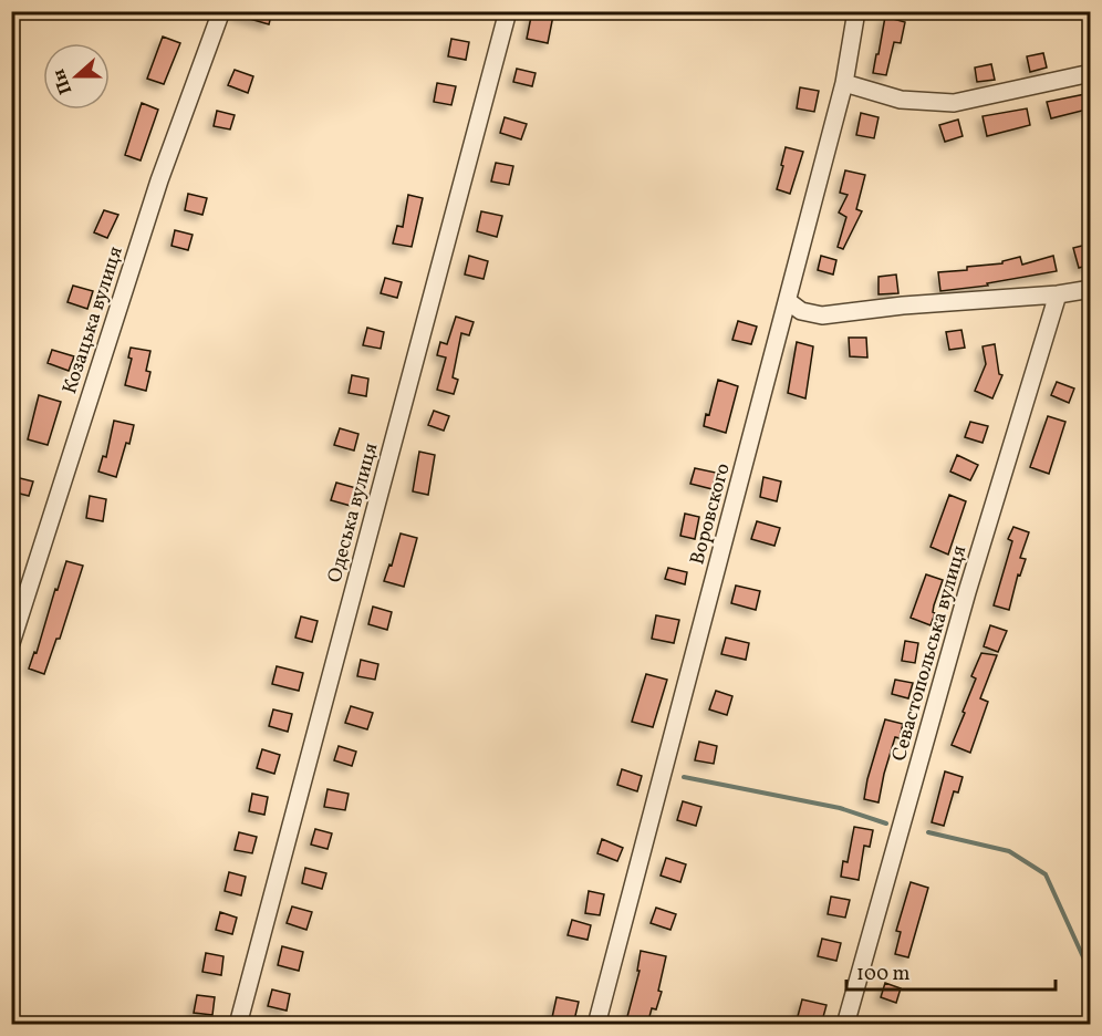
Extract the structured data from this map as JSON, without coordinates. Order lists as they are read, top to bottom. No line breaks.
{"streets":{"street":["Козацька вулиця","Одеська вулиця","Воровского","Севастопольська вулиця"]},"scale_bar":"100 m","north":"left"}
